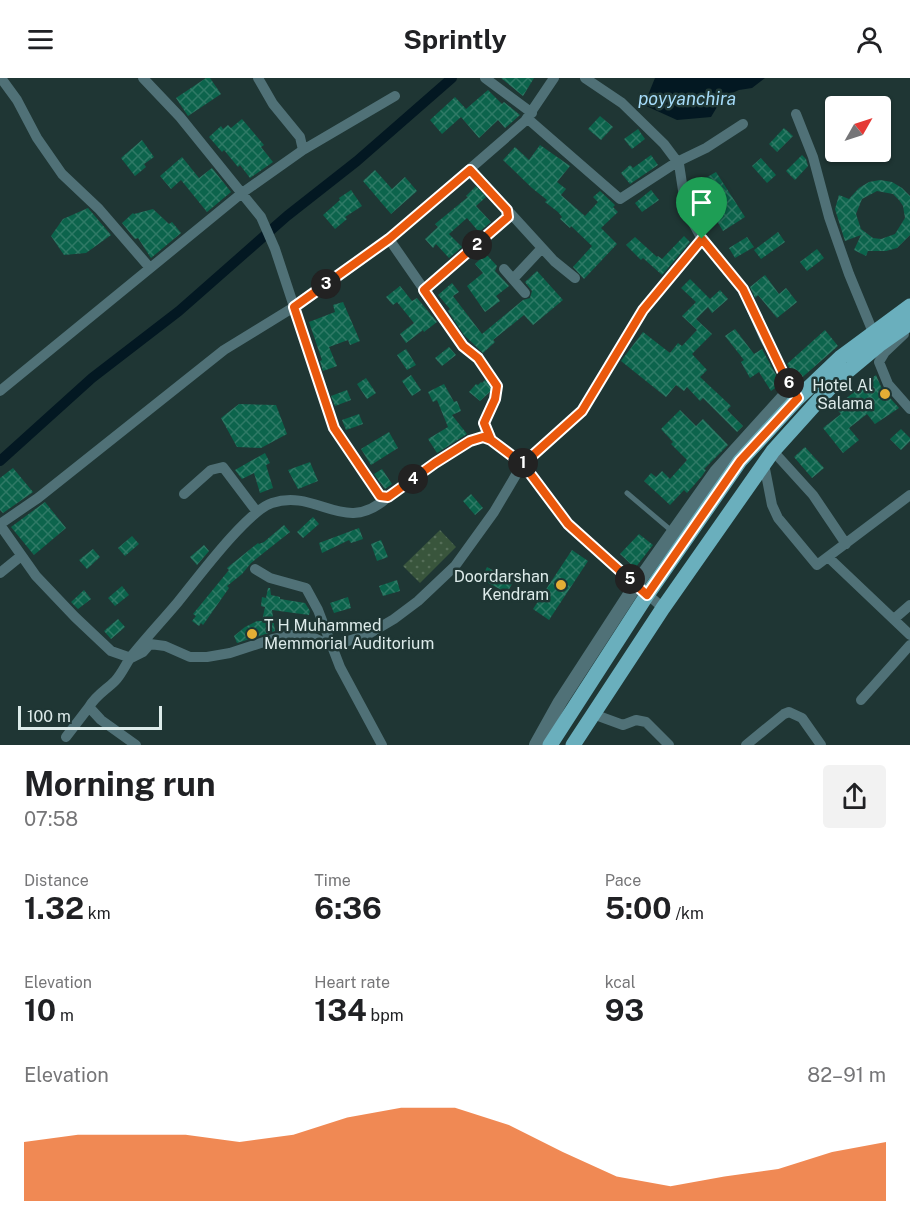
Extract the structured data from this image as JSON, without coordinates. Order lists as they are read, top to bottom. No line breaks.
{"water":["poyyanchira"],"places":["Hotel Al Salama","Doordarshan Kendram","T H Muhammed Memmorial Auditorium"],"scale_bar":"100 m","north":"top right","page":{"header":"Sprintly","pins":["2","3","6","1","4","5"],"scale":"100 m","heading":["Morning run","07:58"],"stats":[["Distance","1.32 km"],["Time","6:36"],["Pace","5:00 /km"],["Elevation","10 m"],["Heart rate","134 bpm"],["kcal","93"]],"chart":["Elevation","82–91 m"]}}
